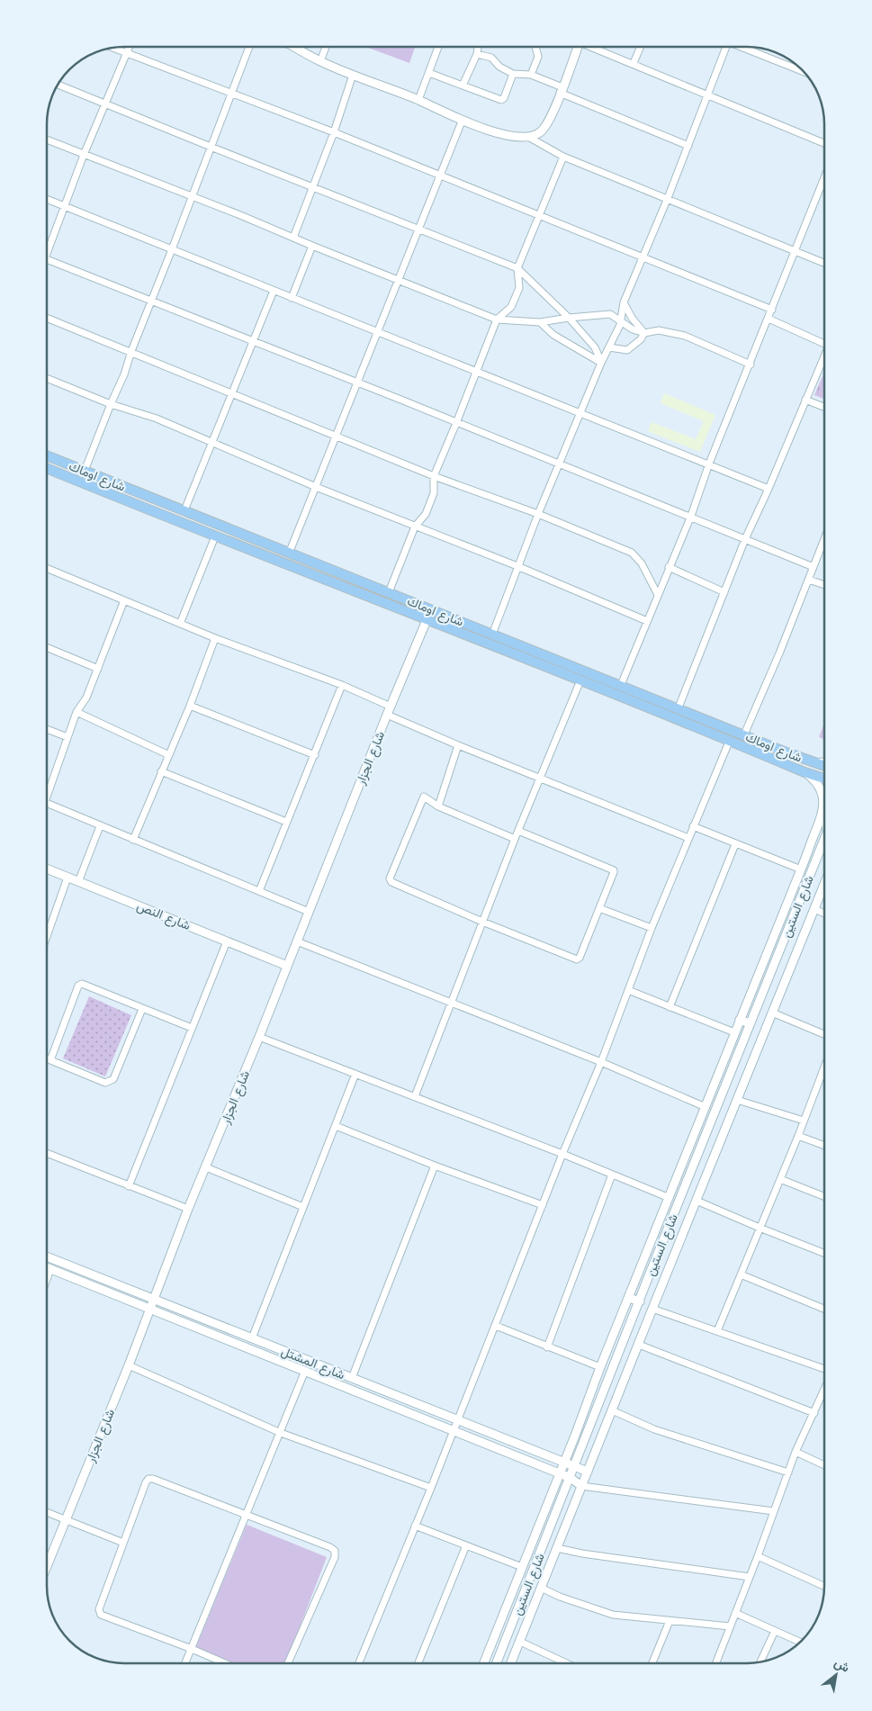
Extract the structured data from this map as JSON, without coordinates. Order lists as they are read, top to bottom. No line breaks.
{"streets":{"main road":["شارع اوماك","شارع الجزار","شارع الستين","شارع النص","شارع المشتل"]},"crossings":[["شارع اوماك","شارع الجزار"],["شارع الجزار","شارع النص"],["شارع الجزار","شارع المشتل"],["شارع الستين","شارع المشتل"]],"north":"top right"}
